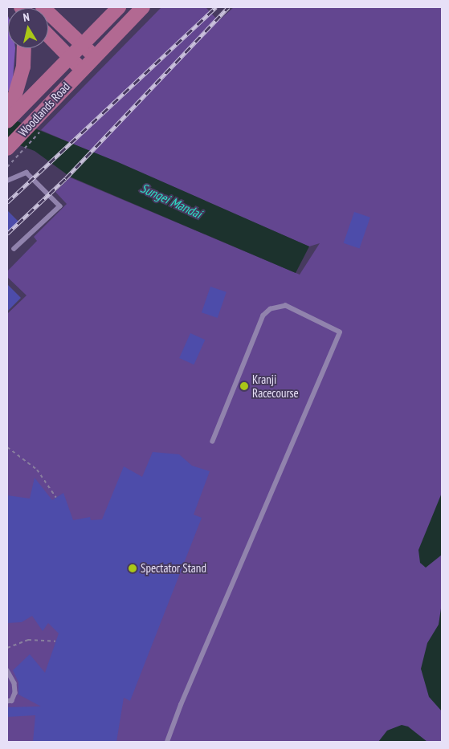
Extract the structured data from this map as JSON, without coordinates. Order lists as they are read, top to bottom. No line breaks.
{"streets":{"main road":["Woodlands Road"]},"water":["Sungei Mandai"],"places":["Kranji Racecourse","Spectator Stand"],"north":"top"}
